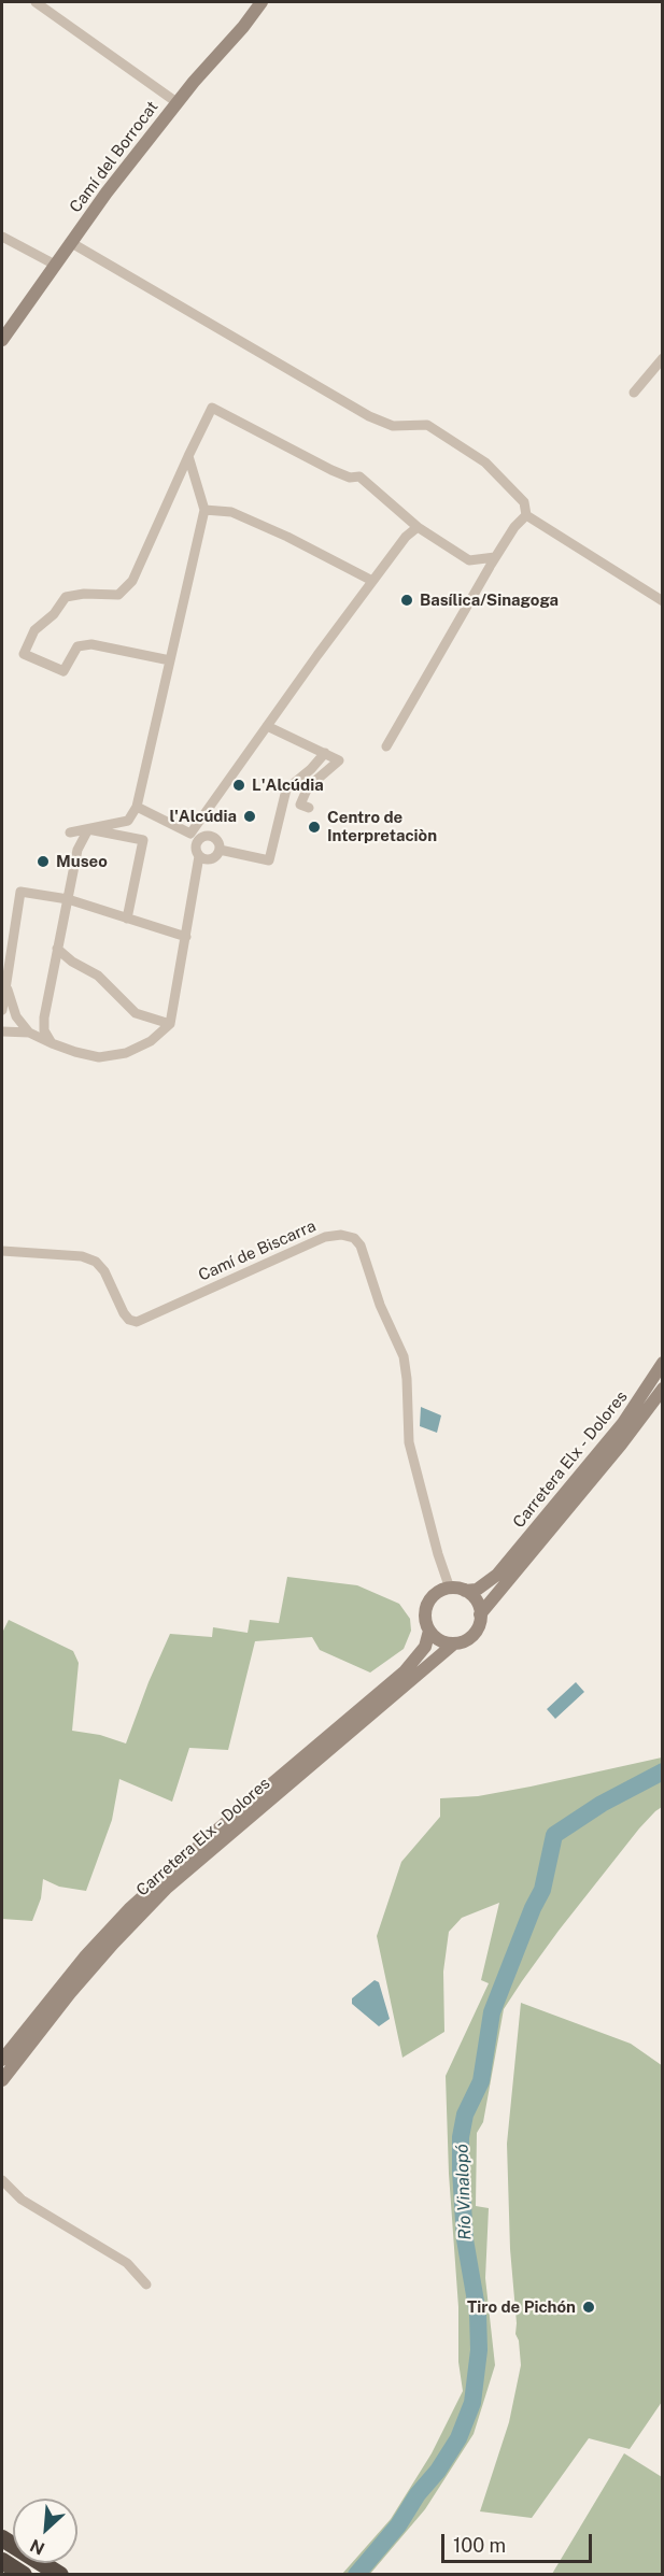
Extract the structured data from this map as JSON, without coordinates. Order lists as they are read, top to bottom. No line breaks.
{"streets":{"main road":["Camí del Borrocat","Carretera Elx - Dolores"],"street":["Camí de Biscarra"]},"crossings":[["Camí de Biscarra","Carretera Elx - Dolores"]],"water":["Río Vinalopó"],"places":["Basílica/Sinagoga","L'Alcúdia","l'Alcúdia","Centro de Interpretaciòn","Museo","Tiro de Pichón"],"scale_bar":"100 m","north":"bottom left"}
